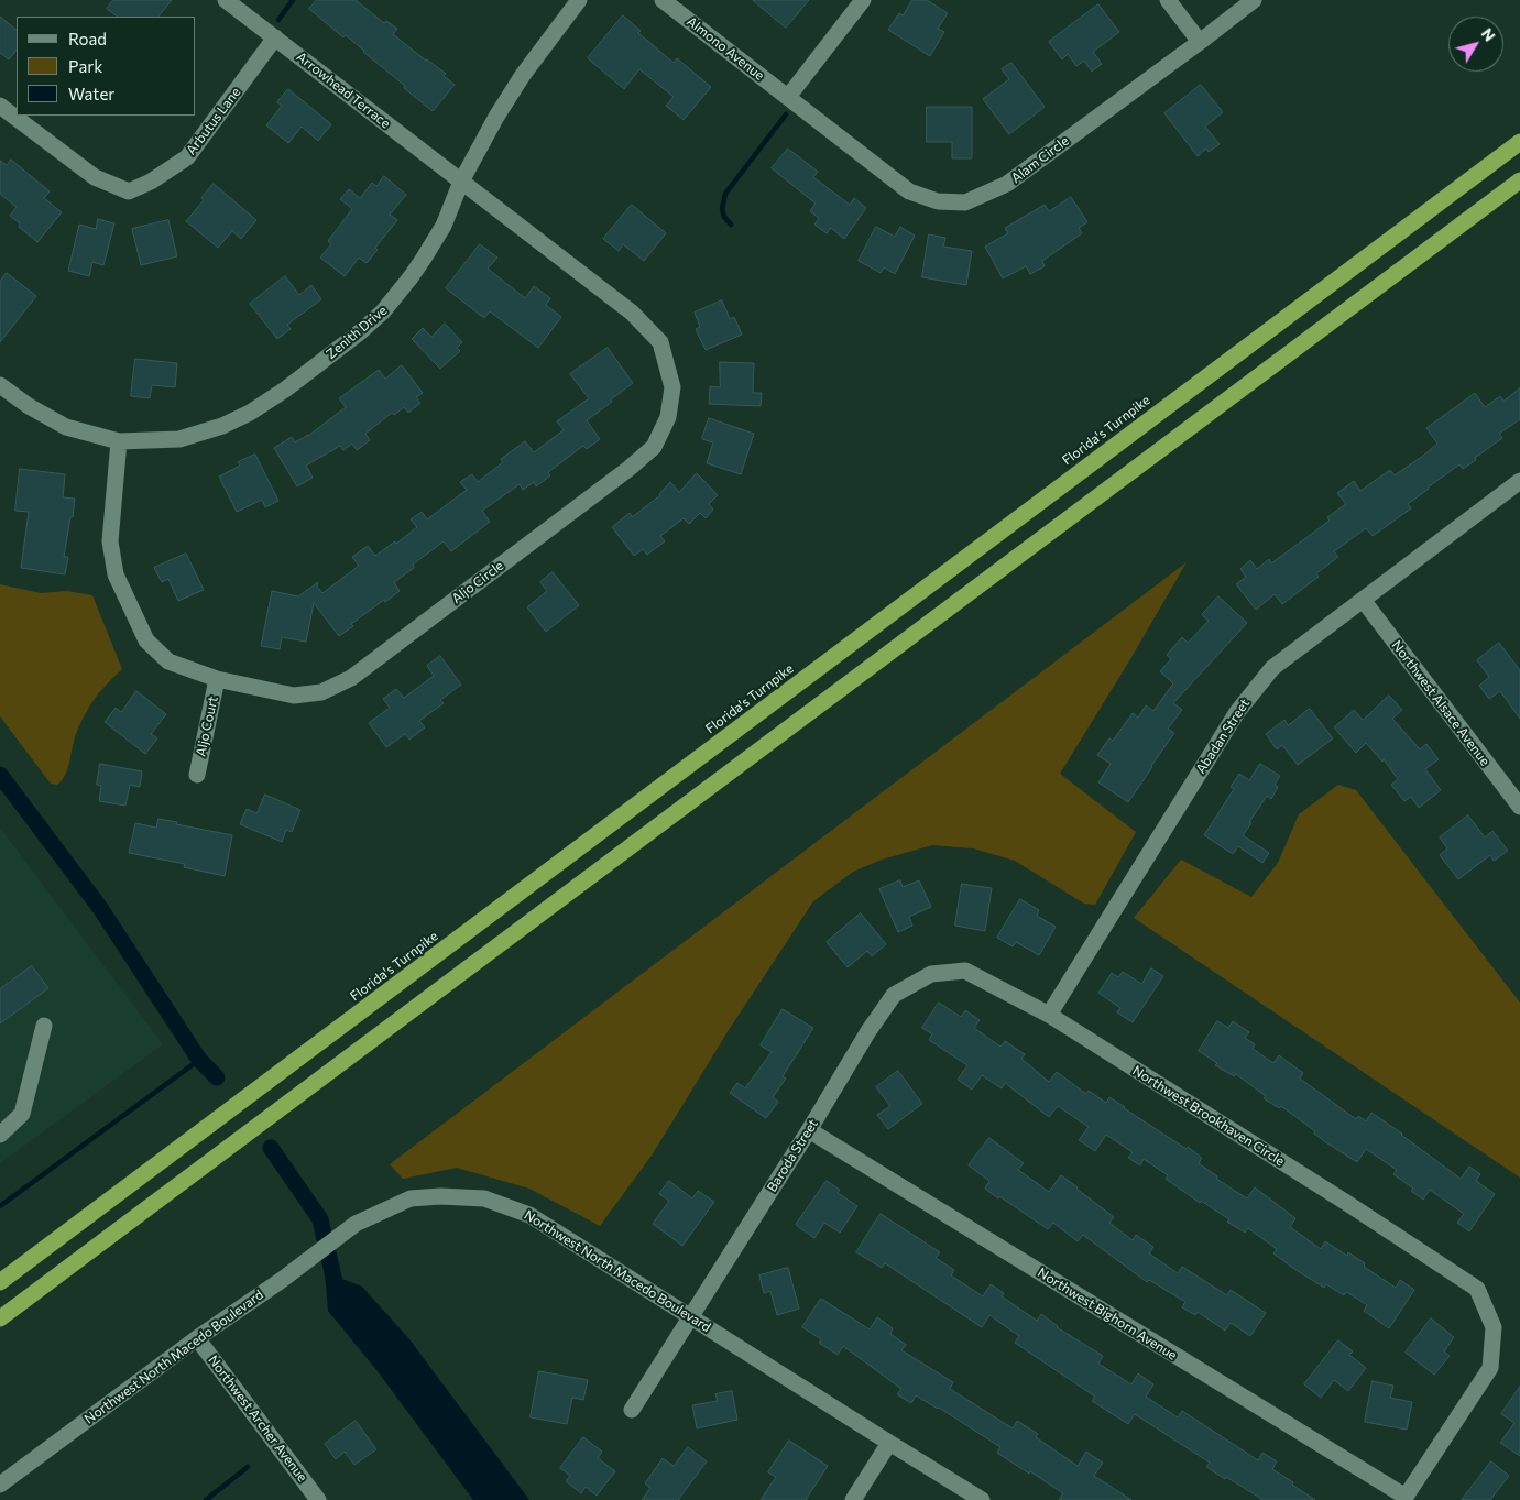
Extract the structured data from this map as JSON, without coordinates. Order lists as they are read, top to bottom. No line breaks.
{"streets":{"highway":["Florida's Turnpike"],"street":["Almono Avenue","Arrowhead Terrace","Arbutus Lane","Alam Circle","Zenith Drive","Aljo Circle","Northwest Alsace Avenue","Aljo Court","Abadan Street","Northwest Brookhaven Circle","Baroda Street","Northwest North Macedo Boulevard","Northwest Bighorn Avenue","Northwest Archer Avenue"]},"crossings":[["Almono Avenue","Alam Circle"],["Arrowhead Terrace","Arbutus Lane"],["Arrowhead Terrace","Zenith Drive"],["Arrowhead Terrace","Aljo Circle"],["Zenith Drive","Aljo Circle"],["Aljo Circle","Aljo Court"],["Northwest Alsace Avenue","Abadan Street"],["Abadan Street","Northwest Brookhaven Circle"],["Northwest Brookhaven Circle","Baroda Street"],["Northwest Brookhaven Circle","Northwest Bighorn Avenue"],["Baroda Street","Northwest North Macedo Boulevard"],["Baroda Street","Northwest Bighorn Avenue"],["Northwest North Macedo Boulevard","Northwest Archer Avenue"]],"legend":["Road","Park","Water"],"north":"top right"}
